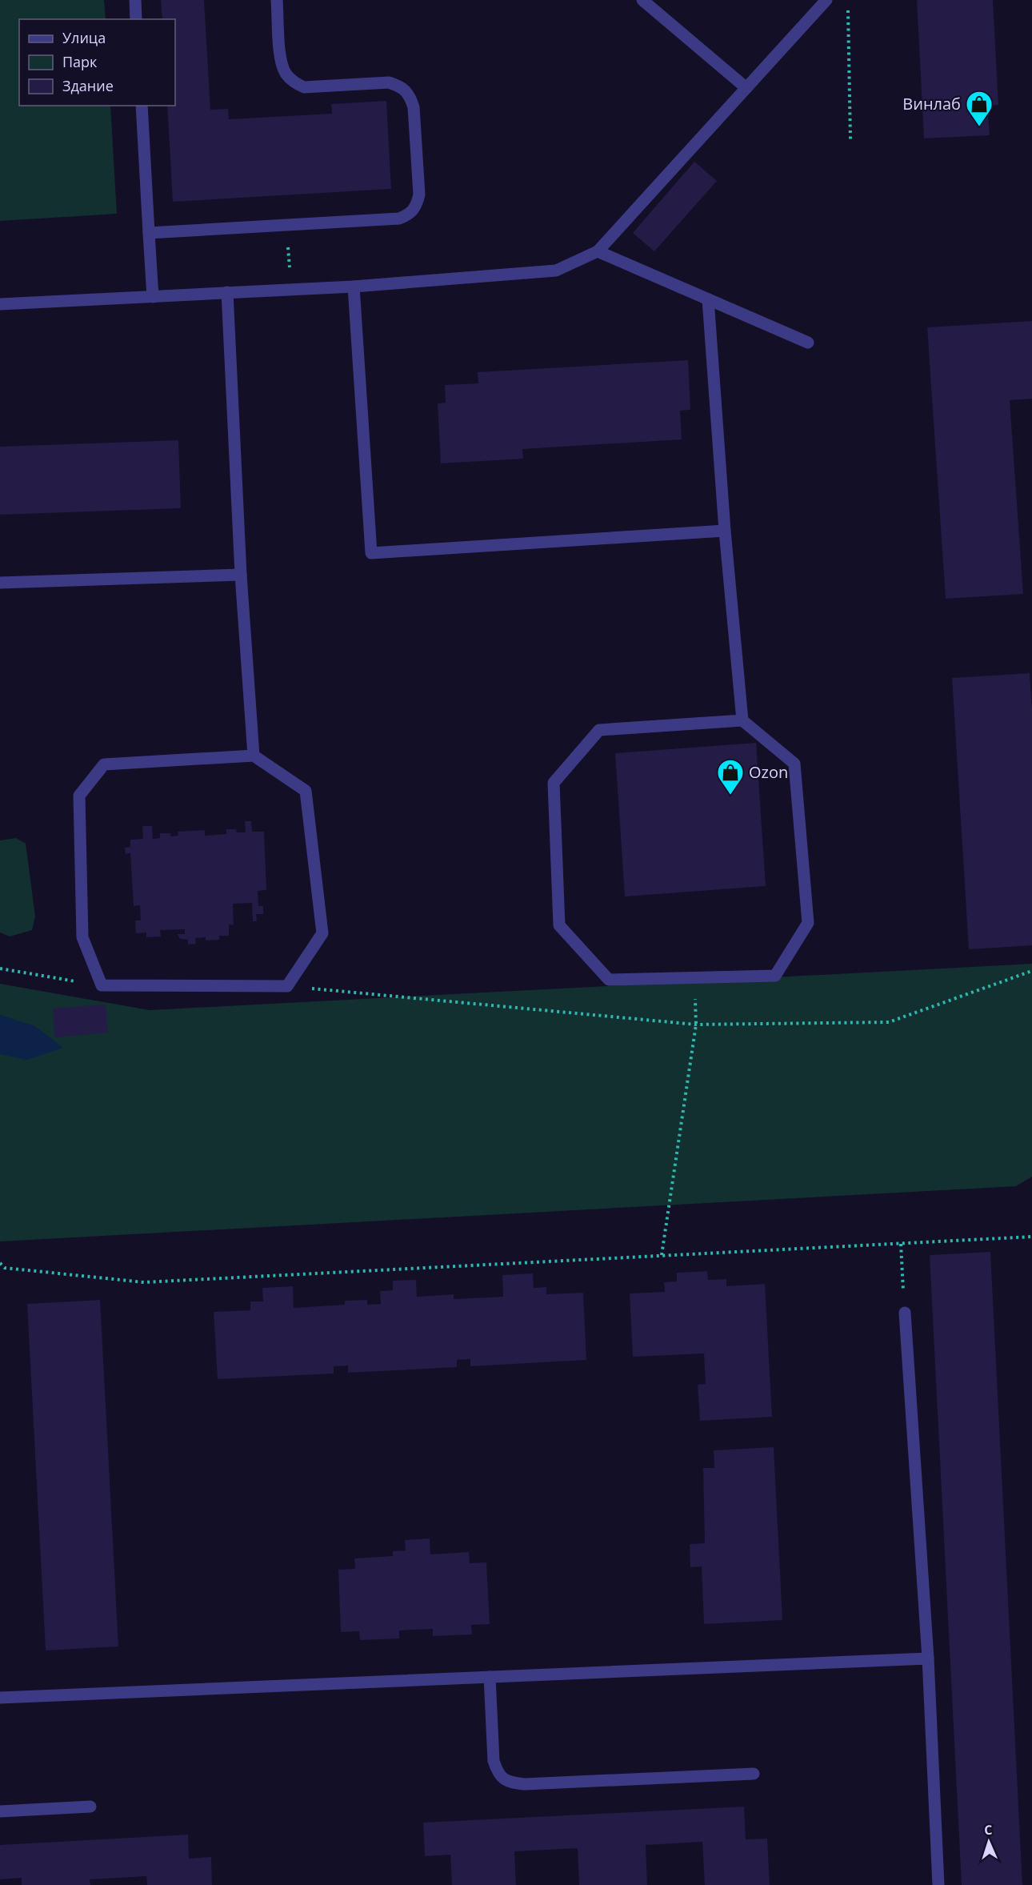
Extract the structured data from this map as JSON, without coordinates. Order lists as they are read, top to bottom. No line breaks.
{"places":{"shop":["Винлаб","Ozon"]},"legend":["Улица","Парк","Здание"],"north":"top"}
